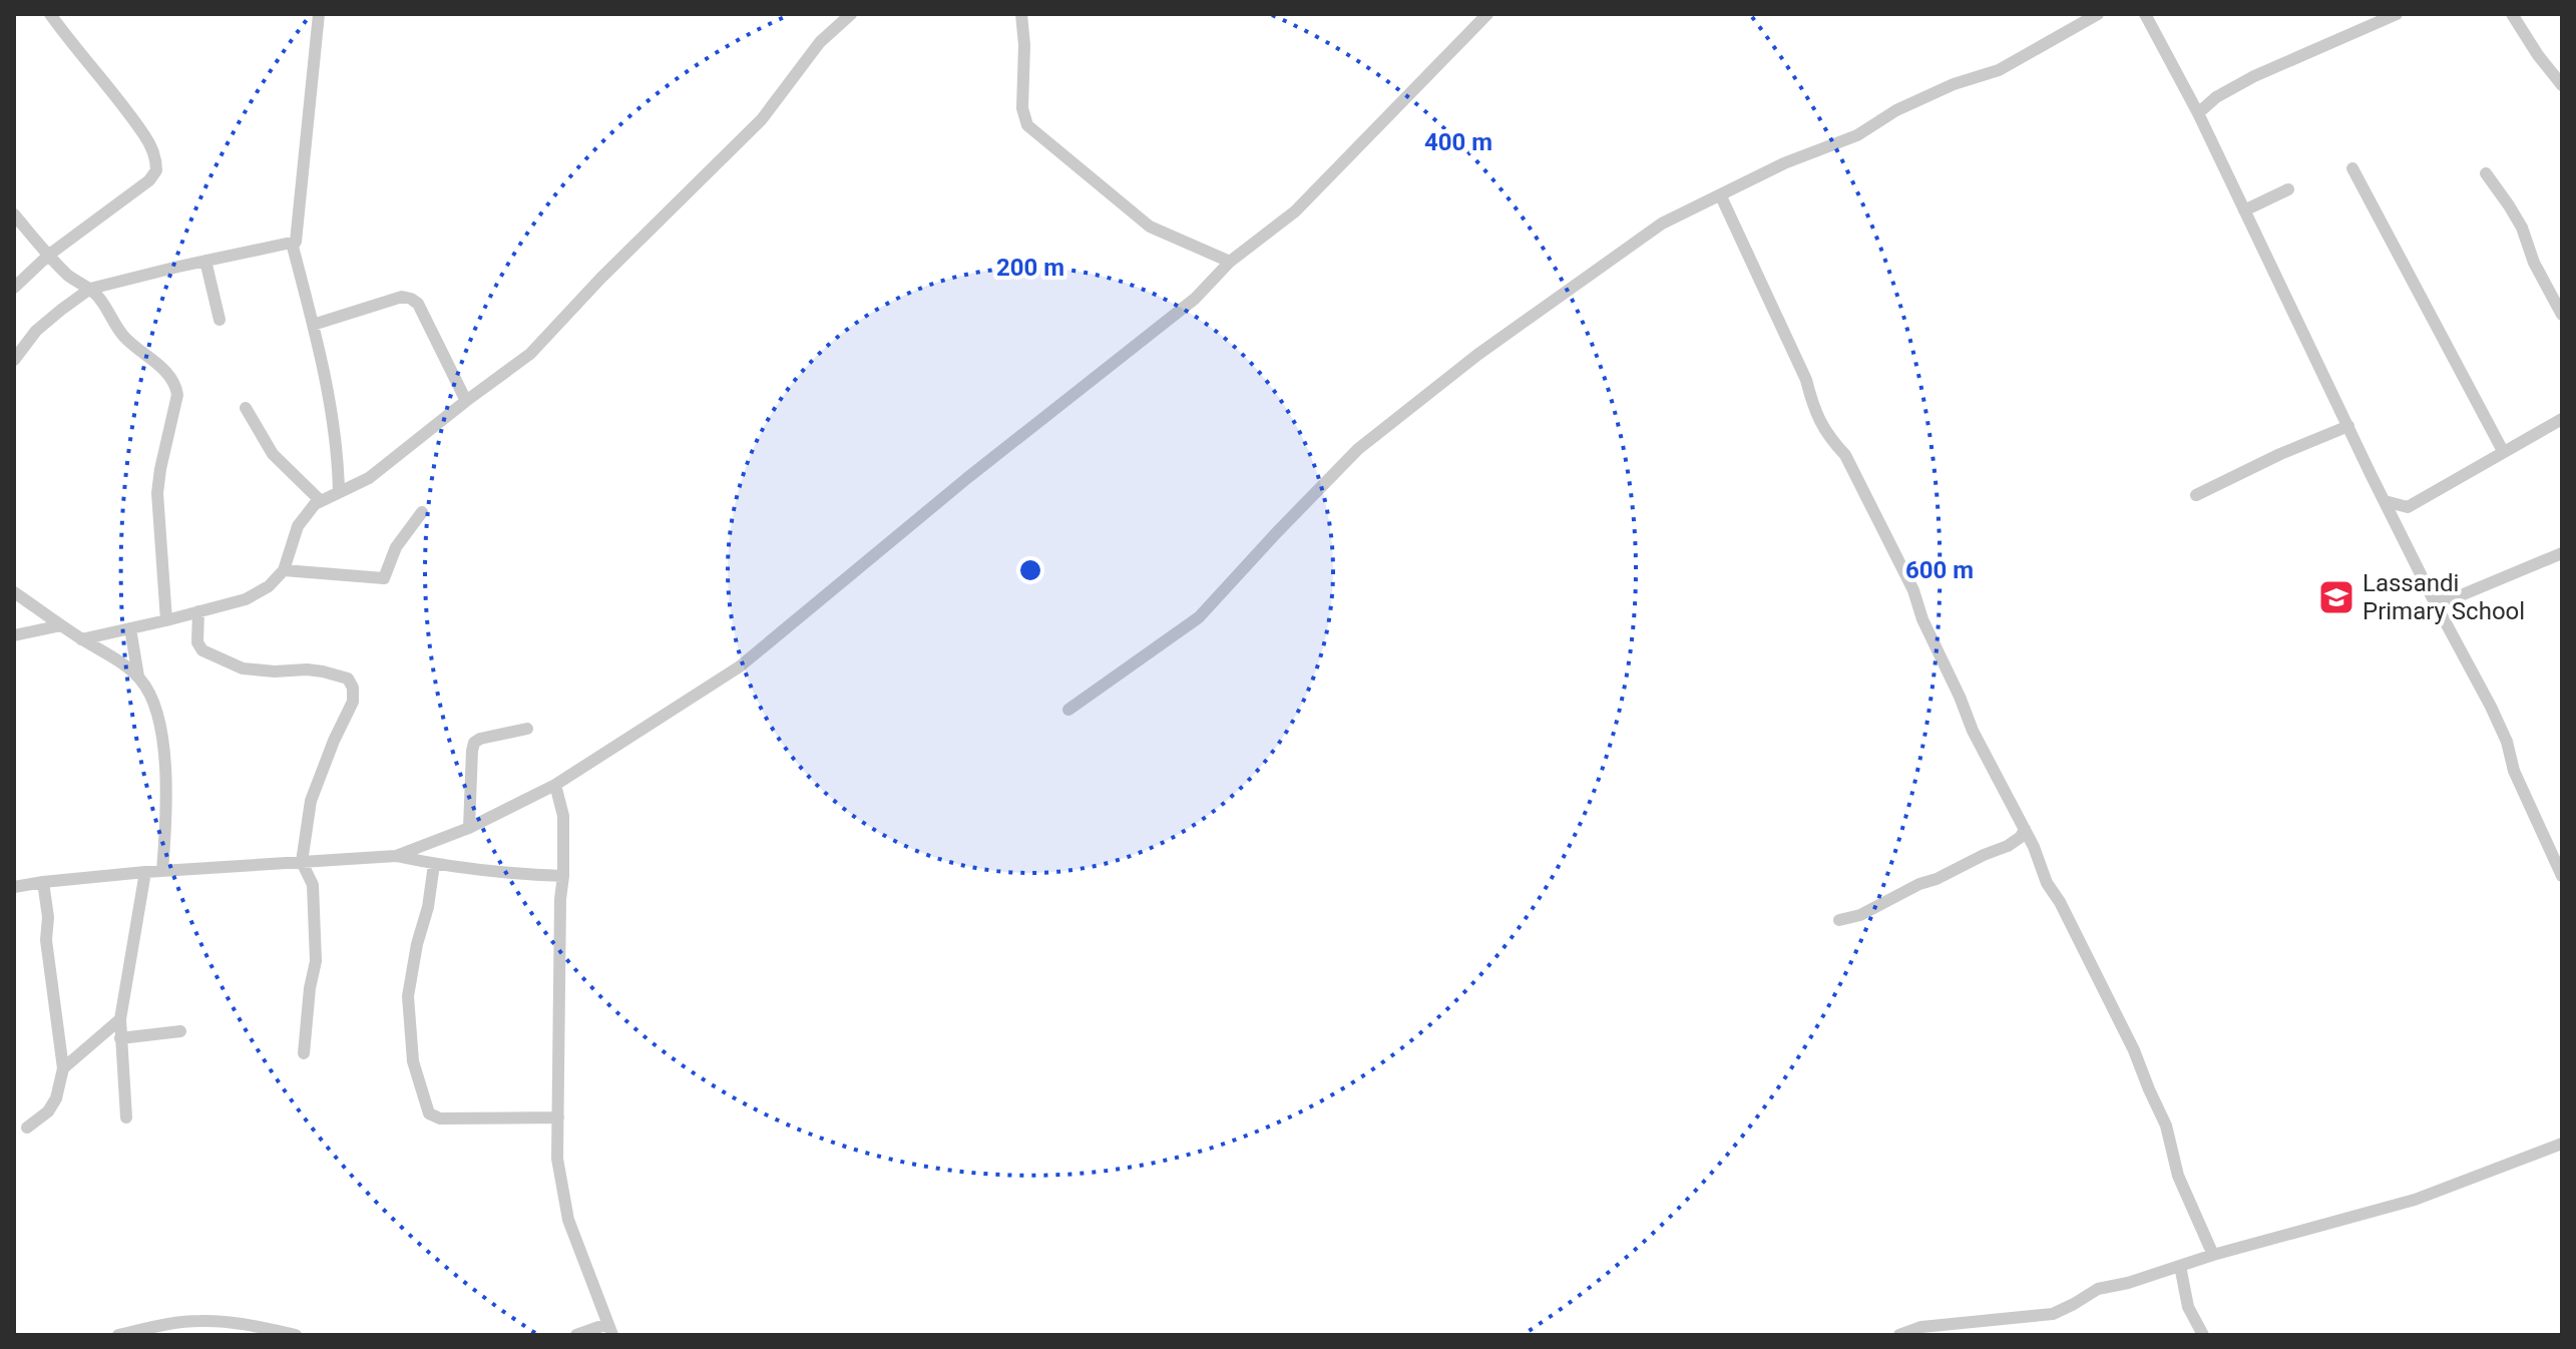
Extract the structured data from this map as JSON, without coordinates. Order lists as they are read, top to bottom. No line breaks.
{"places":{"school or university":["Lassandi Primary School"]},"rings":["400 m","200 m","600 m"]}
